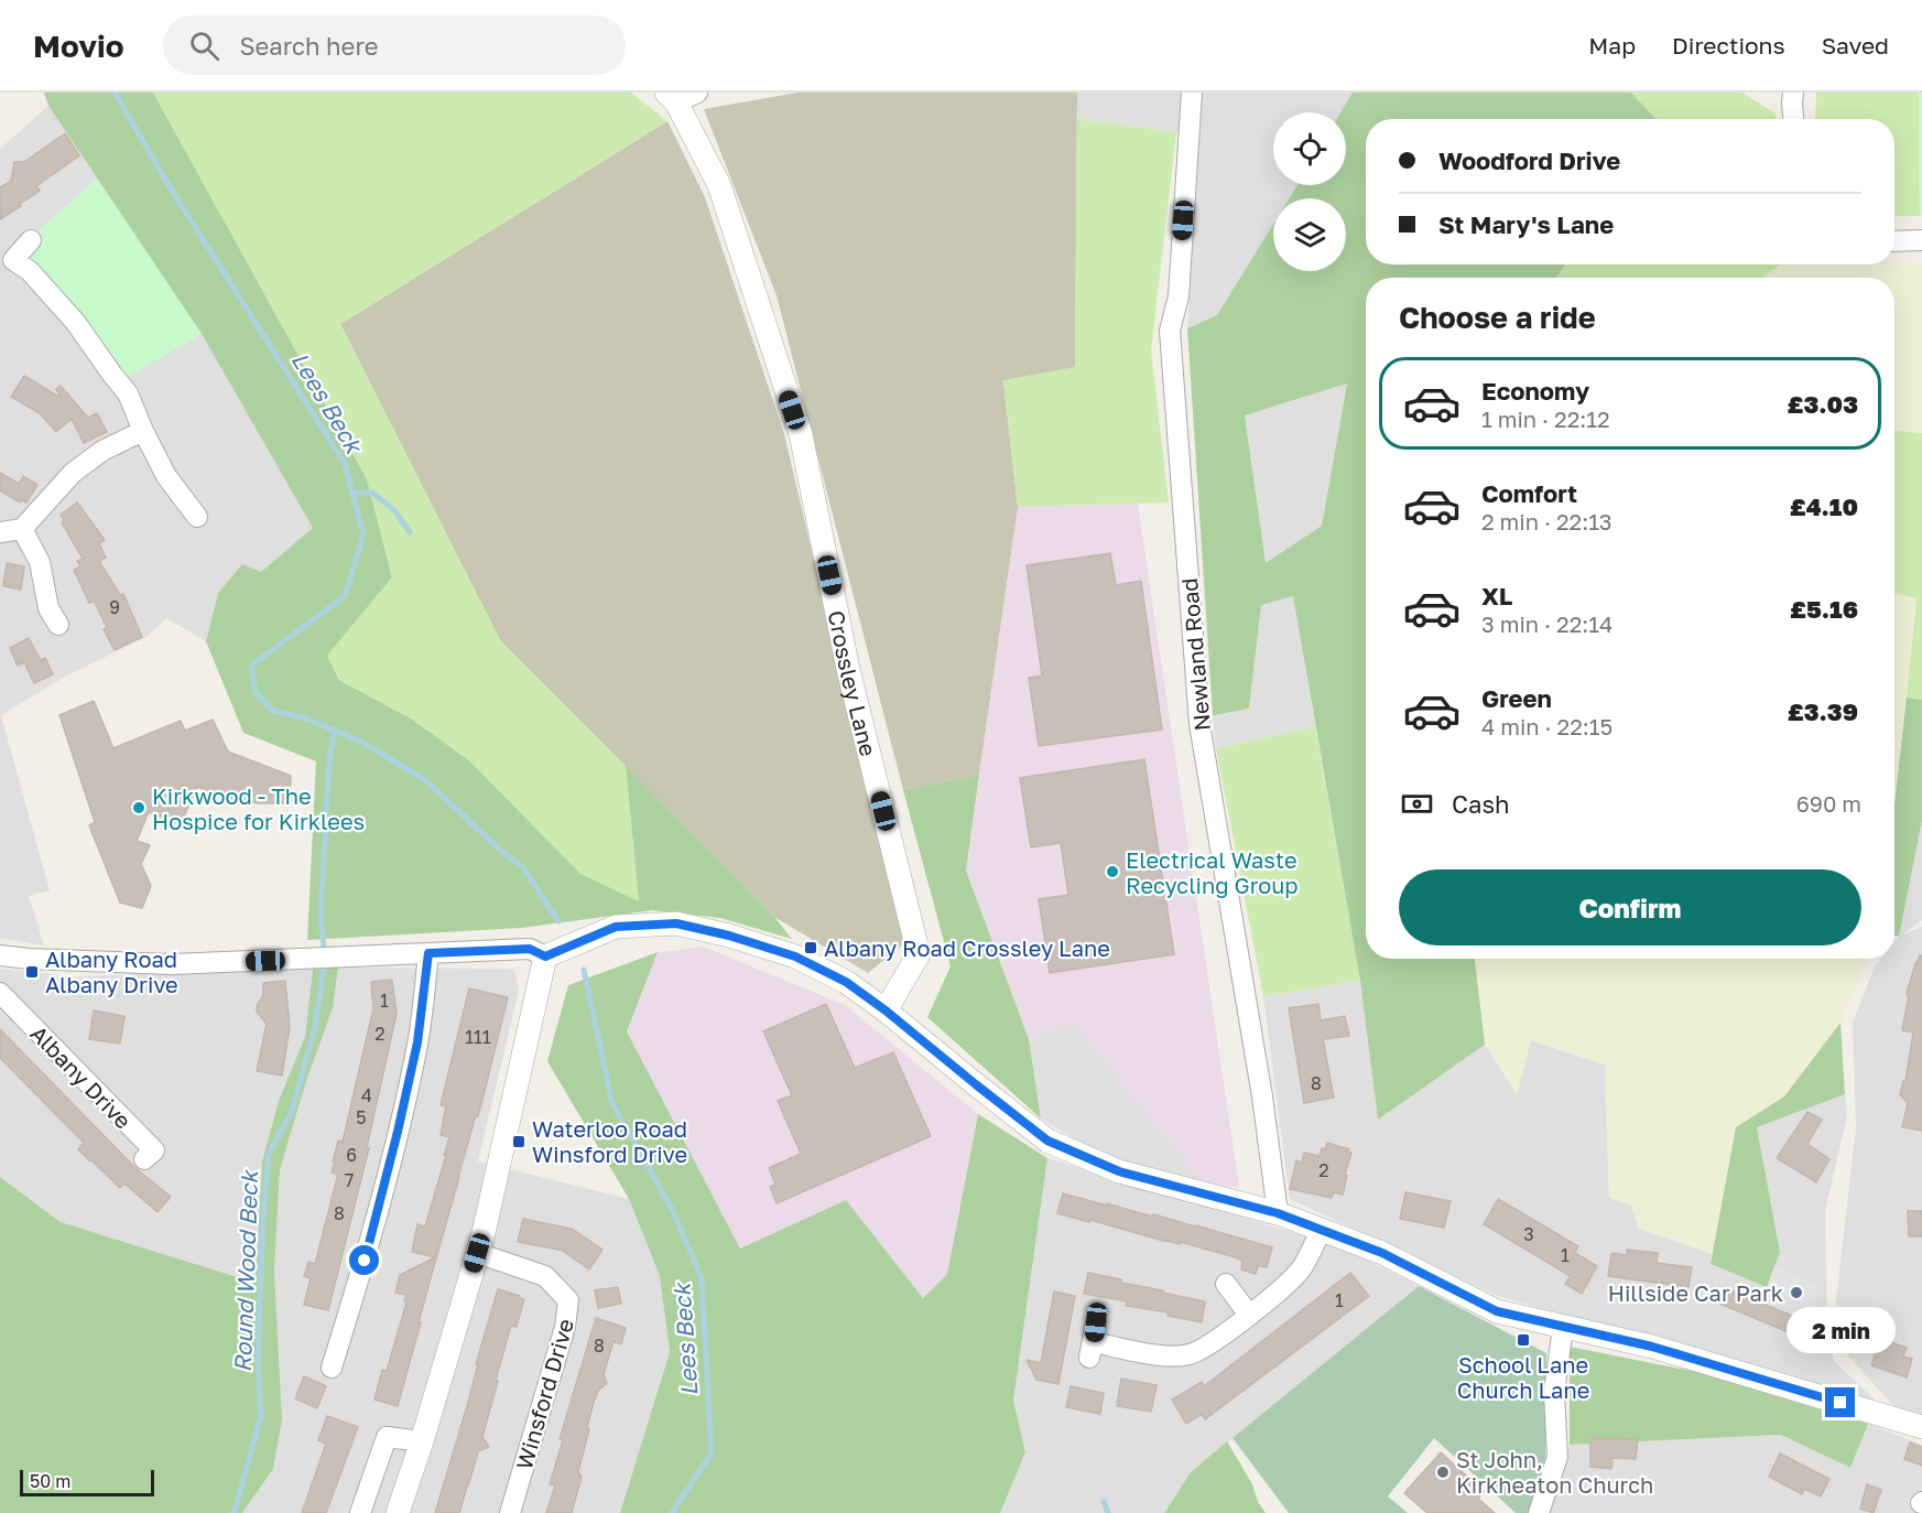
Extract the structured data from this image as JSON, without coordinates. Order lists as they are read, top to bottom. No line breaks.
{"streets":{"street":["Newland Road","Crossley Lane","Albany Drive","Winsford Drive"]},"water":["Lees Beck","Round Wood Beck"],"places":{"other":["Kirkwood - The Hospice for Kirklees","Electrical Waste Recycling Group","Hillside Car Park","St John, Kirkheaton Church"],"transit":["Albany Road Crossley Lane","Albany Road Albany Drive","Waterloo Road Winsford Drive","School Lane Church Lane"]},"house_numbers":["9","1","2","111","8","4","5","6","2","7","8","3","1","1","8"],"scale_bar":"50 m","page":{"header":"Movio","search":"Search here","nav":["Map","Directions","Saved"],"banner":["Woodford Drive","St Mary's Lane"],"heading":"Choose a ride","list":[{"name":"Economy","note":"1 min · 22:12","value":"£3.03"},{"name":"Comfort","note":"2 min · 22:13","value":"£4.10"},{"name":"XL","note":"3 min · 22:14","value":"£5.16"},{"name":"Green","note":"4 min · 22:15","value":"£3.39"}],"pay":["Cash","690 m"],"buttons":"Confirm","bubble":"2 min","scale":"50 m"}}
